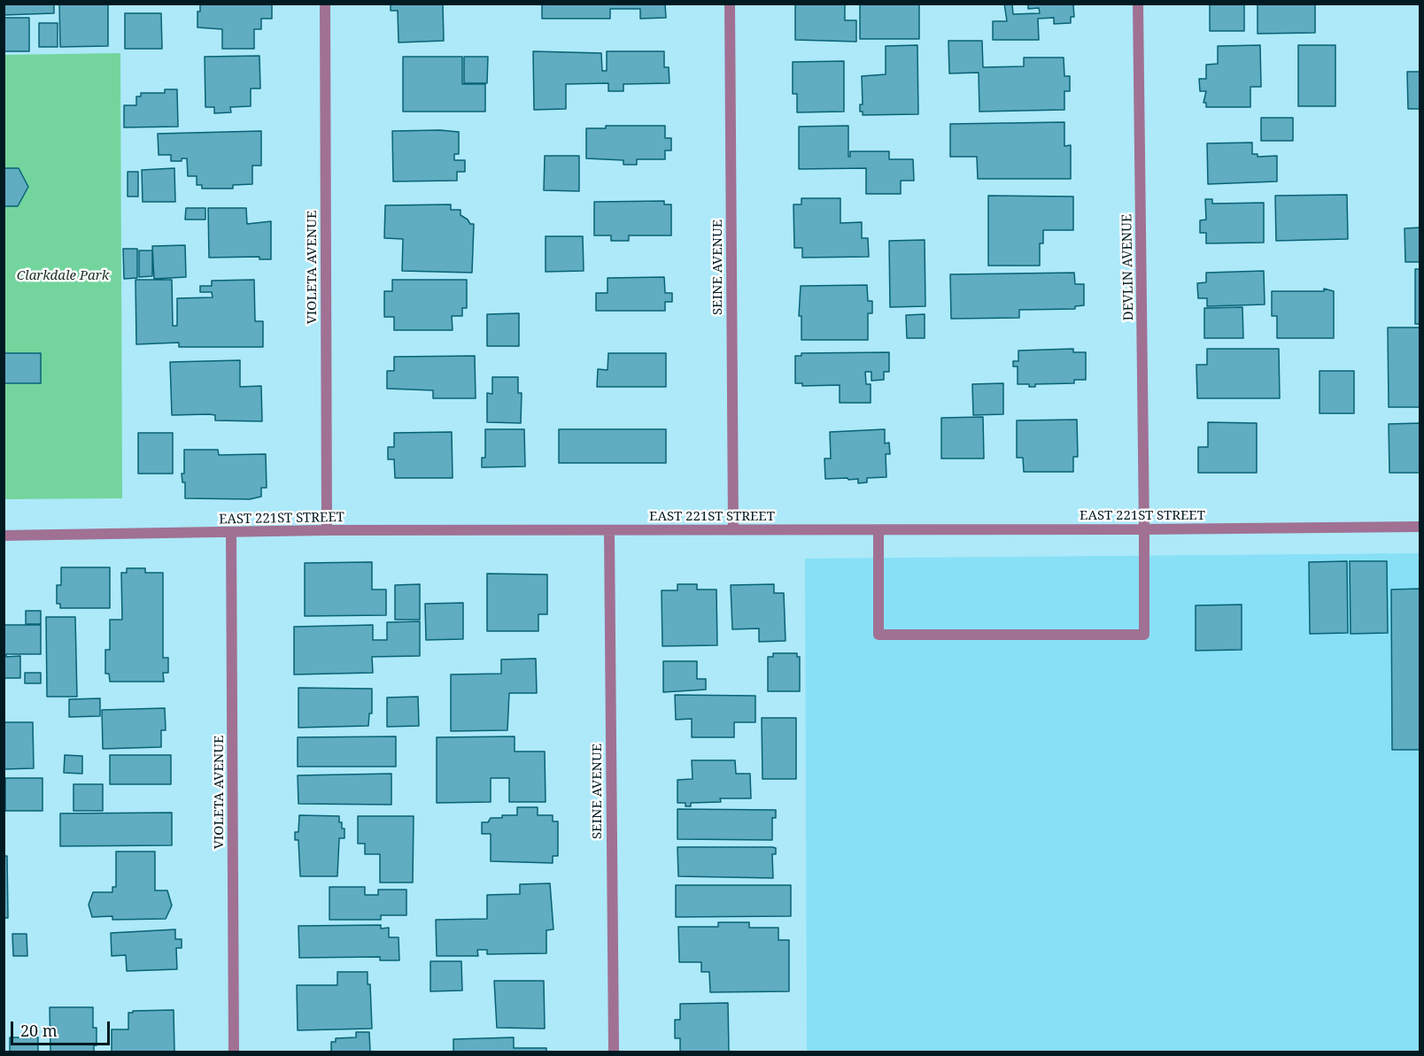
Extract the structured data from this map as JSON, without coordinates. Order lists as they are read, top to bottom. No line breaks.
{"streets":{"street":["VIOLETA AVENUE","SEINE AVENUE","DEVLIN AVENUE","EAST 221ST STREET"]},"crossings":[["VIOLETA AVENUE","EAST 221ST STREET"],["SEINE AVENUE","EAST 221ST STREET"],["DEVLIN AVENUE","EAST 221ST STREET"]],"parks":["Clarkdale Park"],"scale_bar":"20 m"}
